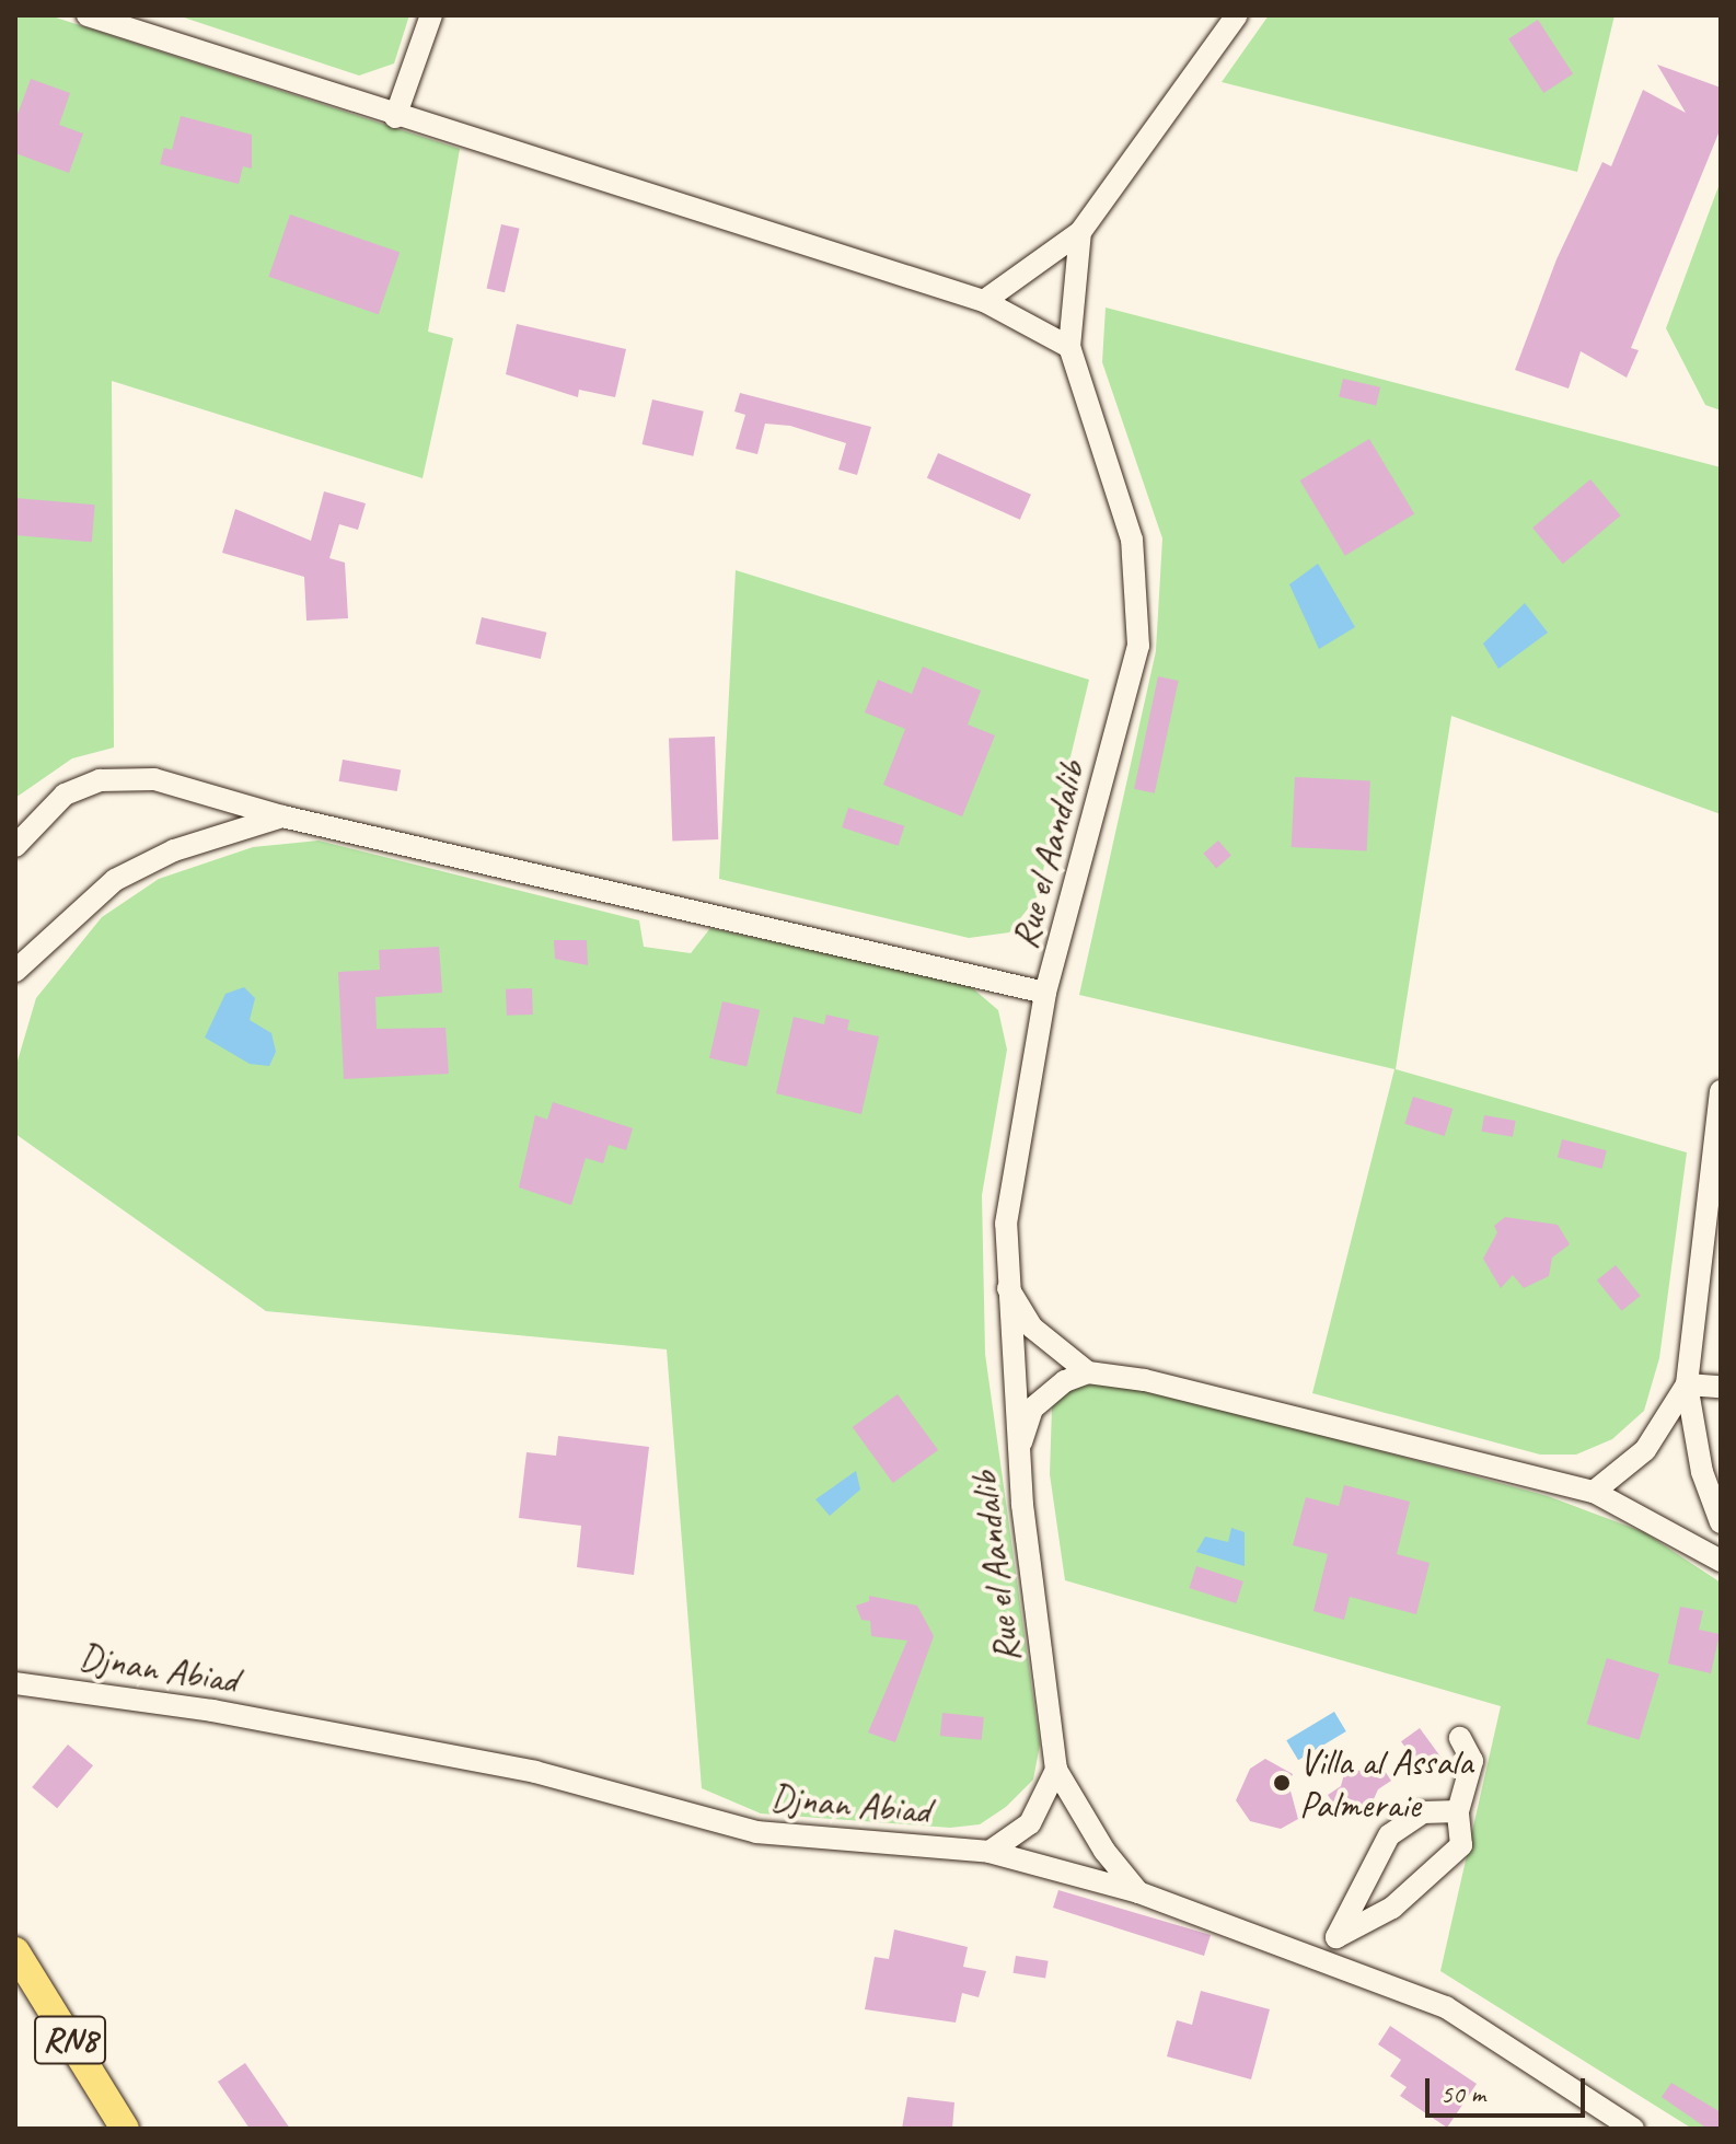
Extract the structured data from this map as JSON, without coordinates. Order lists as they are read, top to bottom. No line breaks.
{"streets":{"main road":["RN8"],"street":["Rue el Aandalib","Djnan Abiad"]},"crossings":[["Rue el Aandalib","Djnan Abiad"]],"places":["Villa al Assala Palmeraie"],"scale_bar":"50 m"}
